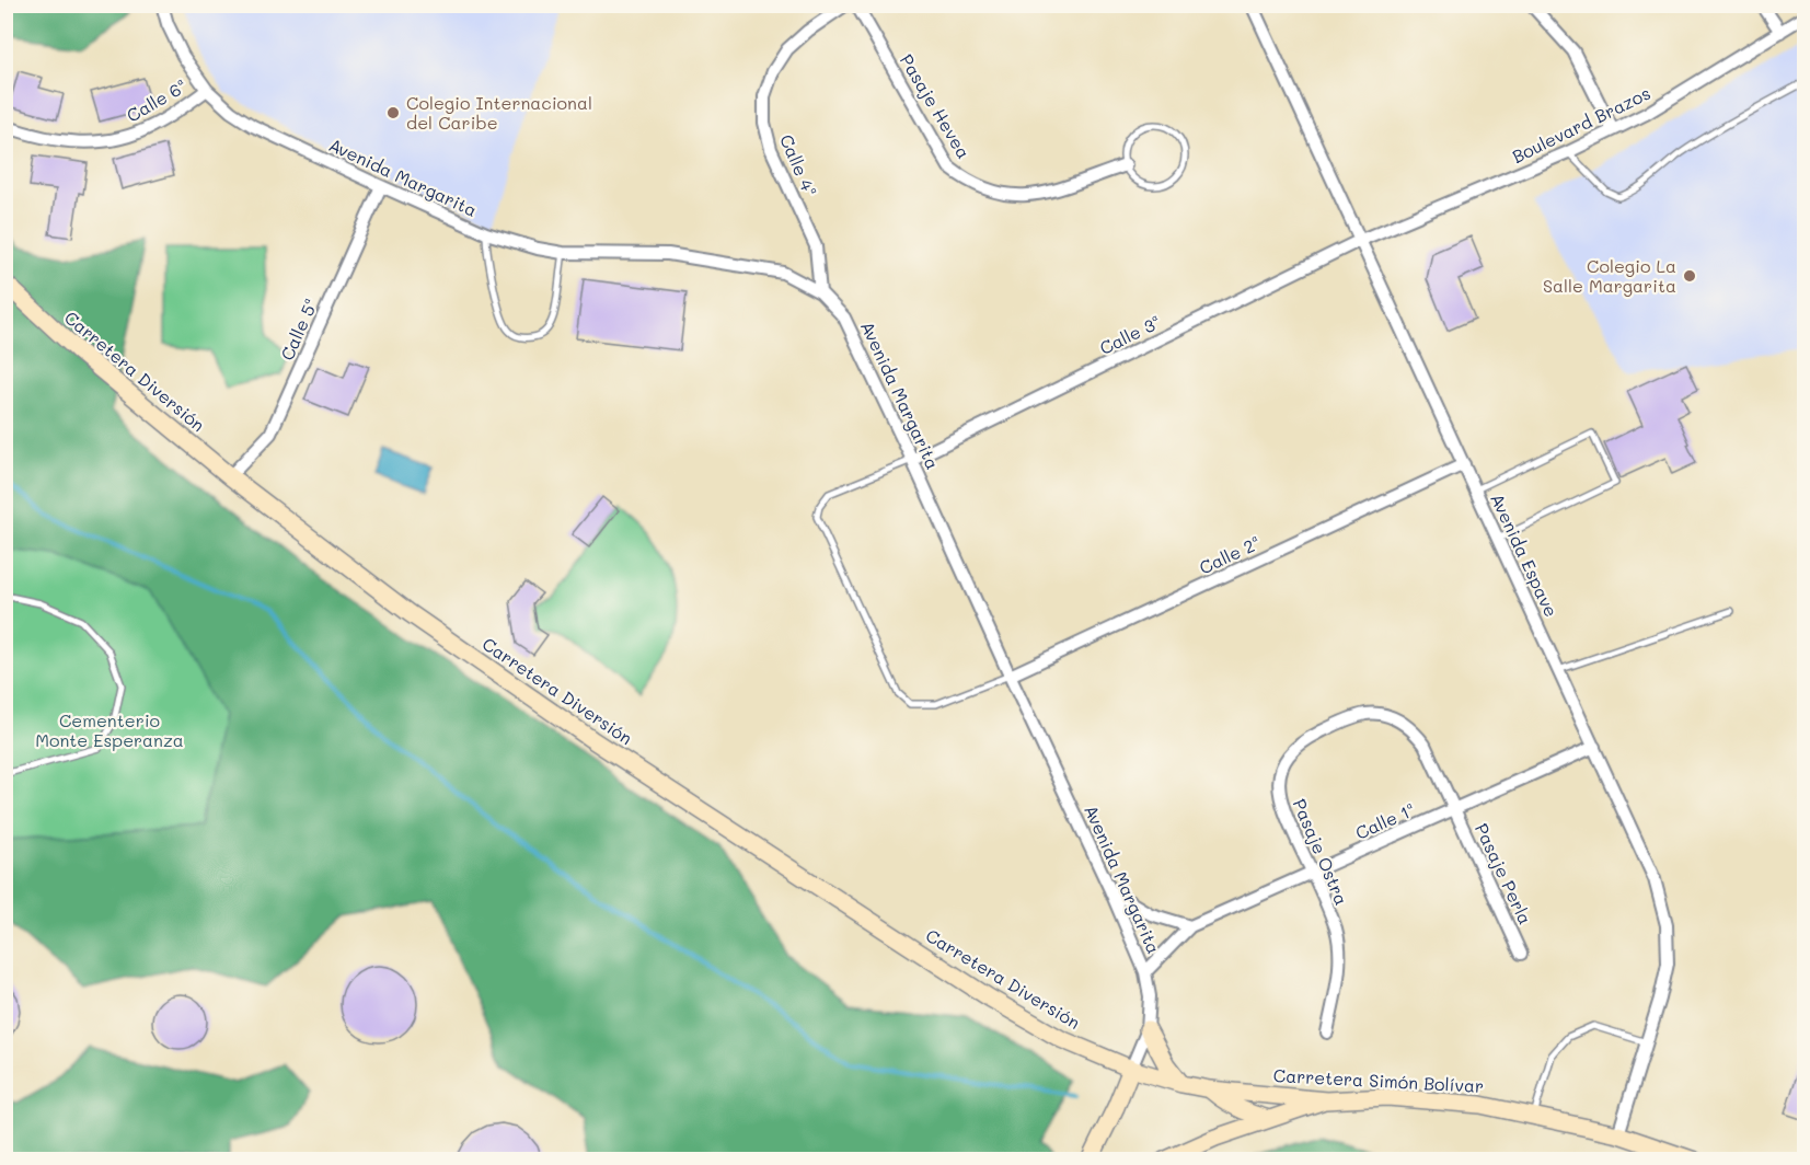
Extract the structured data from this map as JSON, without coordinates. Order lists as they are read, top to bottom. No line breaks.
{"streets":{"main road":["Carretera Diversión","Carretera Simón Bolívar"],"street":["Calle 6ª","Pasaje Hevea","Boulevard Brazos","Calle 4ª","Avenida Margarita","Calle 5ª","Calle 3ª","Calle 2ª","Avenida Espave","Calle 1ª","Pasaje Ostra","Pasaje Perla"]},"crossings":[["Calle 6ª","Avenida Margarita"],["Boulevard Brazos","Calle 3ª"],["Boulevard Brazos","Avenida Espave"],["Calle 4ª","Avenida Margarita"],["Avenida Margarita","Calle 5ª"],["Avenida Margarita","Calle 3ª"],["Avenida Margarita","Carretera Diversión"],["Avenida Margarita","Calle 2ª"],["Avenida Margarita","Carretera Simón Bolívar"],["Calle 5ª","Carretera Diversión"],["Calle 3ª","Avenida Espave"],["Carretera Diversión","Carretera Simón Bolívar"],["Calle 2ª","Avenida Espave"],["Avenida Espave","Calle 1ª"],["Avenida Espave","Carretera Simón Bolívar"],["Calle 1ª","Pasaje Ostra"],["Calle 1ª","Pasaje Perla"],["Pasaje Ostra","Pasaje Perla"]],"parks":["Cementerio Monte Esperanza"],"places":["Colegio Internacional del Caribe","Colegio La Salle Margarita"]}
